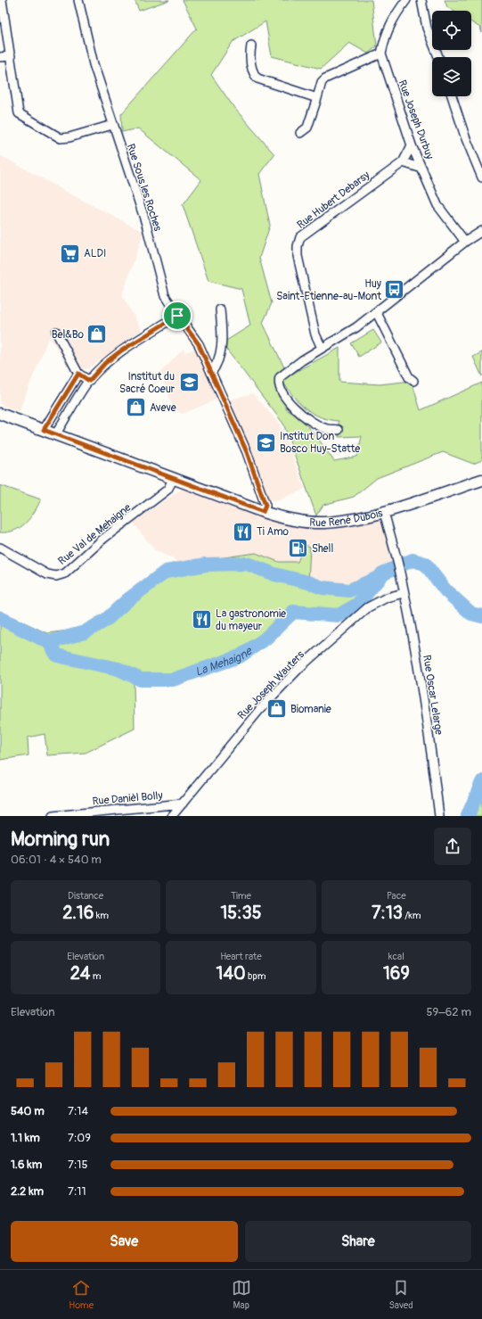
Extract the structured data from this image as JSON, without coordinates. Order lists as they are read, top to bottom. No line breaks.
{"streets":{"main road":["Rue René Dubois"],"street":["Rue Joseph Durbuy","Rue Sous les Roches","Rue Hubert Debarsy","Rue Val de Mehaigne","Rue Joseph Wauters","Rue Oscar Lelarge","Rue Danièl Bolly"]},"crossings":[["Rue Joseph Durbuy","Rue Hubert Debarsy"],["Rue Sous les Roches","Rue René Dubois"],["Rue René Dubois","Rue Val de Mehaigne"],["Rue René Dubois","Rue Oscar Lelarge"],["Rue Joseph Wauters","Rue Oscar Lelarge"],["Rue Joseph Wauters","Rue Danièl Bolly"]],"water":["La Mehaigne"],"places":{"supermarket":["ALDI"],"bus stop":["Huy Saint-Etienne-au-Mont"],"shop":["Bel&Bo","Aveve","Biomanie"],"school or university":["Institut du Sacré Coeur","Institut Don Bosco Huy-Statte"],"restaurant":["Ti Amo","La gastronomie du mayeur"],"fuel station":["Shell"]},"page":{"heading":["Morning run","06:01 · 4 × 540 m"],"stats":[["Distance","2.16 km"],["Time","15:35"],["Pace","7:13 /km"],["Elevation","24 m"],["Heart rate","140 bpm"],["kcal","169"]],"chart":["Elevation","59–62 m"],"list":[{"name":"540 m","note":"7:14"},{"name":"1.1 km","note":"7:09"},{"name":"1.6 km","note":"7:15"},{"name":"2.2 km","note":"7:11"}],"buttons":["Save","Share"],"tabs":["Home","Map","Saved"]}}
